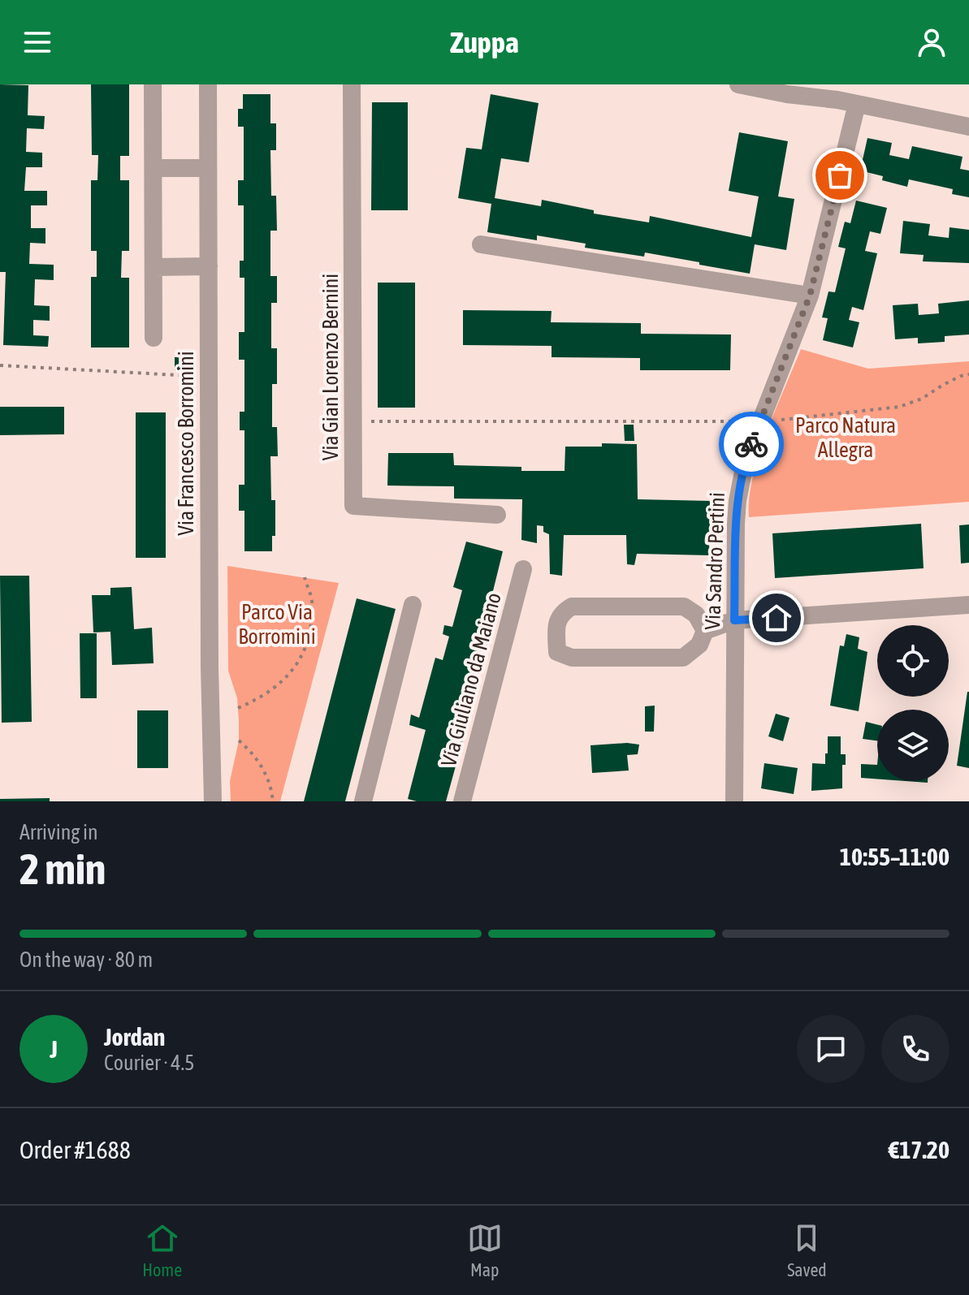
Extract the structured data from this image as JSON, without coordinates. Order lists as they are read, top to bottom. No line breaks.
{"streets":{"street":["Via Gian Lorenzo Bernini","Via Francesco Borromini","Via Sandro Pertini","Via Giuliano da Maiano"]},"parks":["Parco Natura Allegra","Parco Via Borromini"],"page":{"header":"Zuppa","heading":["2 min","Arriving in","10:55–11:00"],"panel":["Jordan","Courier · 4.5","Order #1688","€17.20"],"bar":"On the way · 80 m","round":"J","tabs":["Home","Map","Saved"]}}
